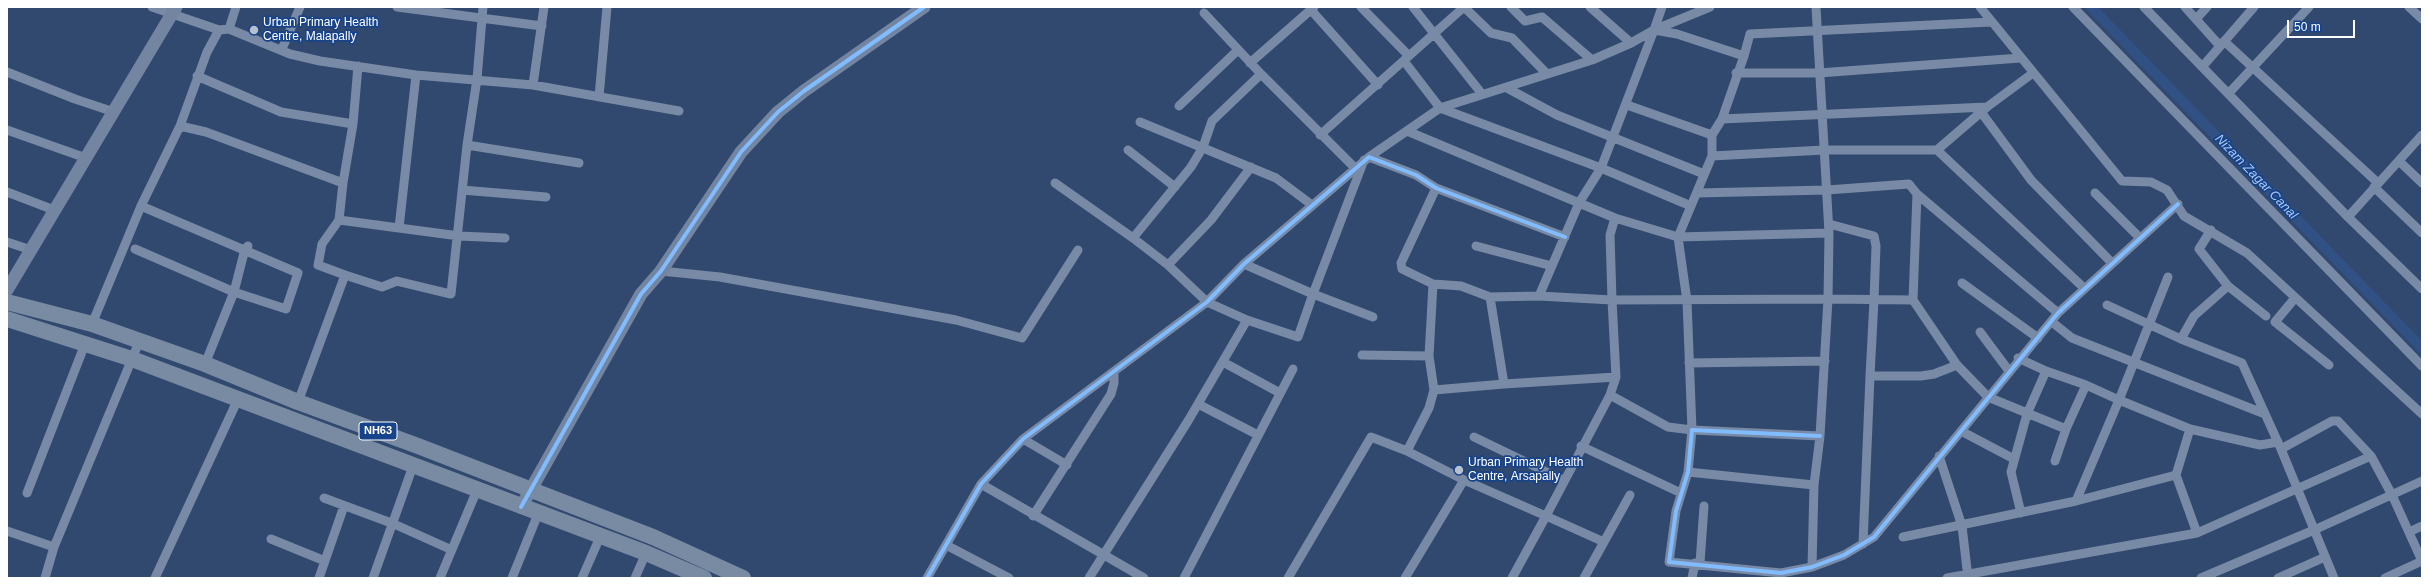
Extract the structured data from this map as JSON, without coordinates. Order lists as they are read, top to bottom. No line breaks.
{"streets":{"highway":["NH63"]},"water":["Nizam Zagar Canal"],"places":["Urban Primary Health Centre, Malapally","Urban Primary Health Centre, Arsapally"],"scale_bar":"50 m"}
